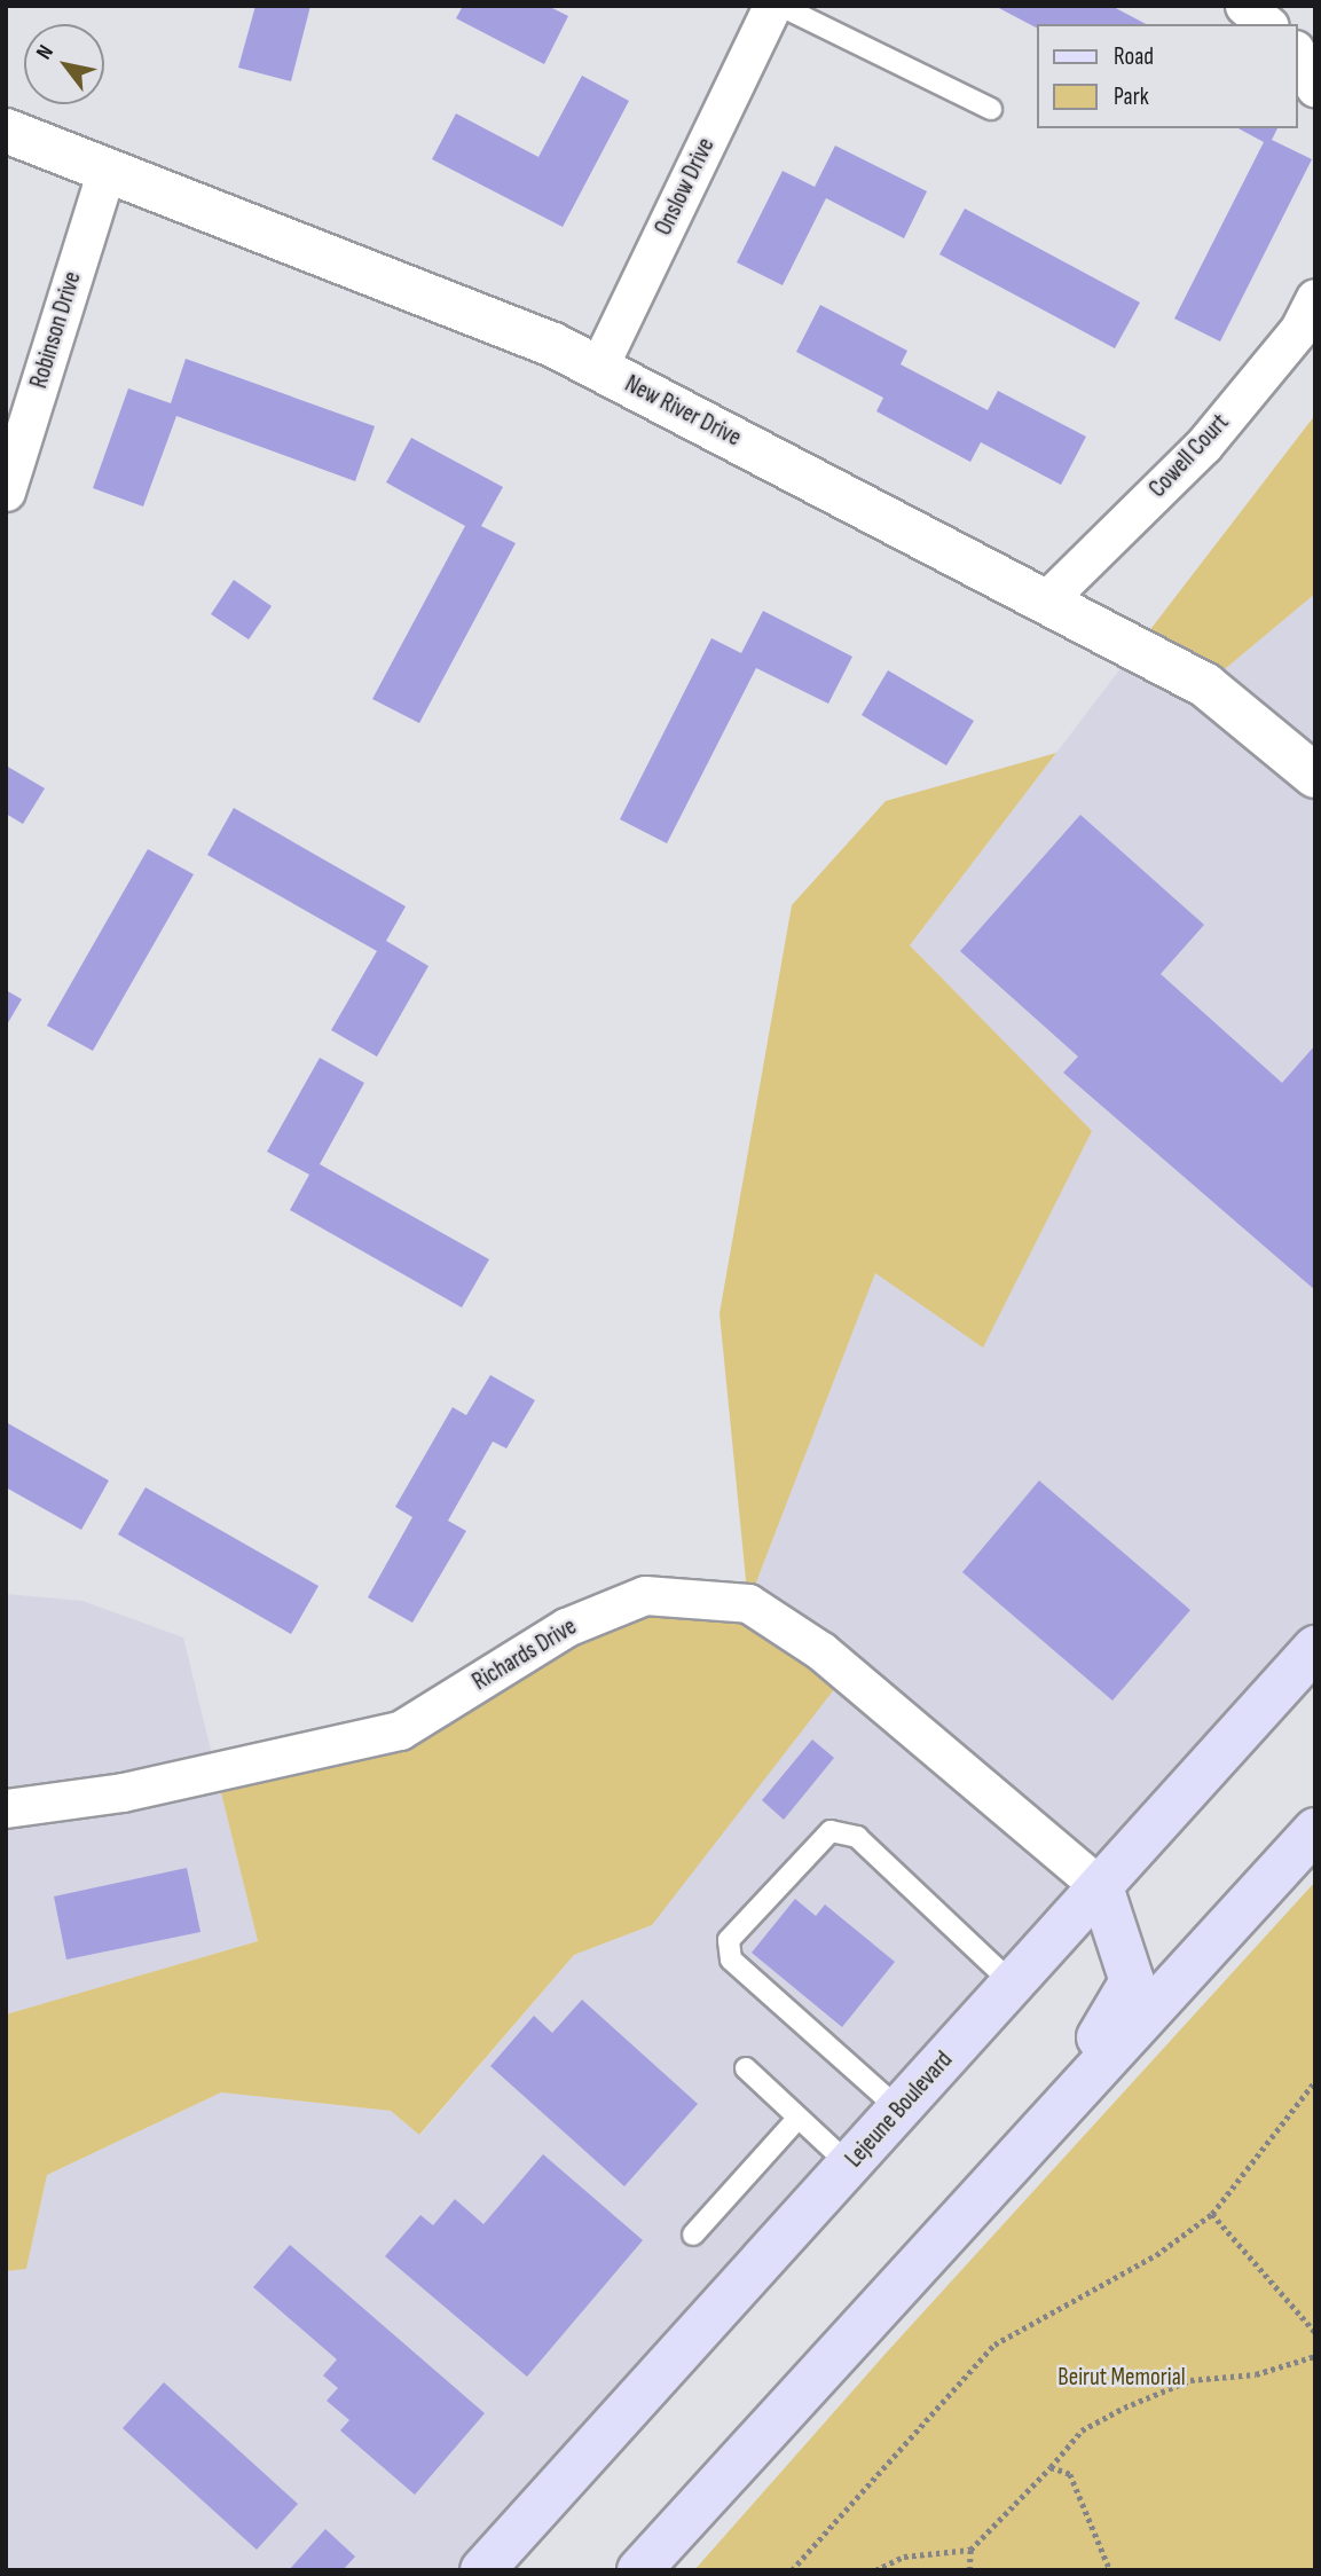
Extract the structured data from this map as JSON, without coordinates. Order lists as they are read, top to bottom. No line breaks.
{"streets":{"main road":["Lejeune Boulevard"],"street":["Onslow Drive","Robinson Drive","New River Drive","Cowell Court","Richards Drive"]},"crossings":[["Onslow Drive","New River Drive"],["Robinson Drive","New River Drive"],["New River Drive","Cowell Court"],["Richards Drive","Lejeune Boulevard"]],"parks":["Beirut Memorial"],"legend":["Road","Park"],"north":"top left"}
